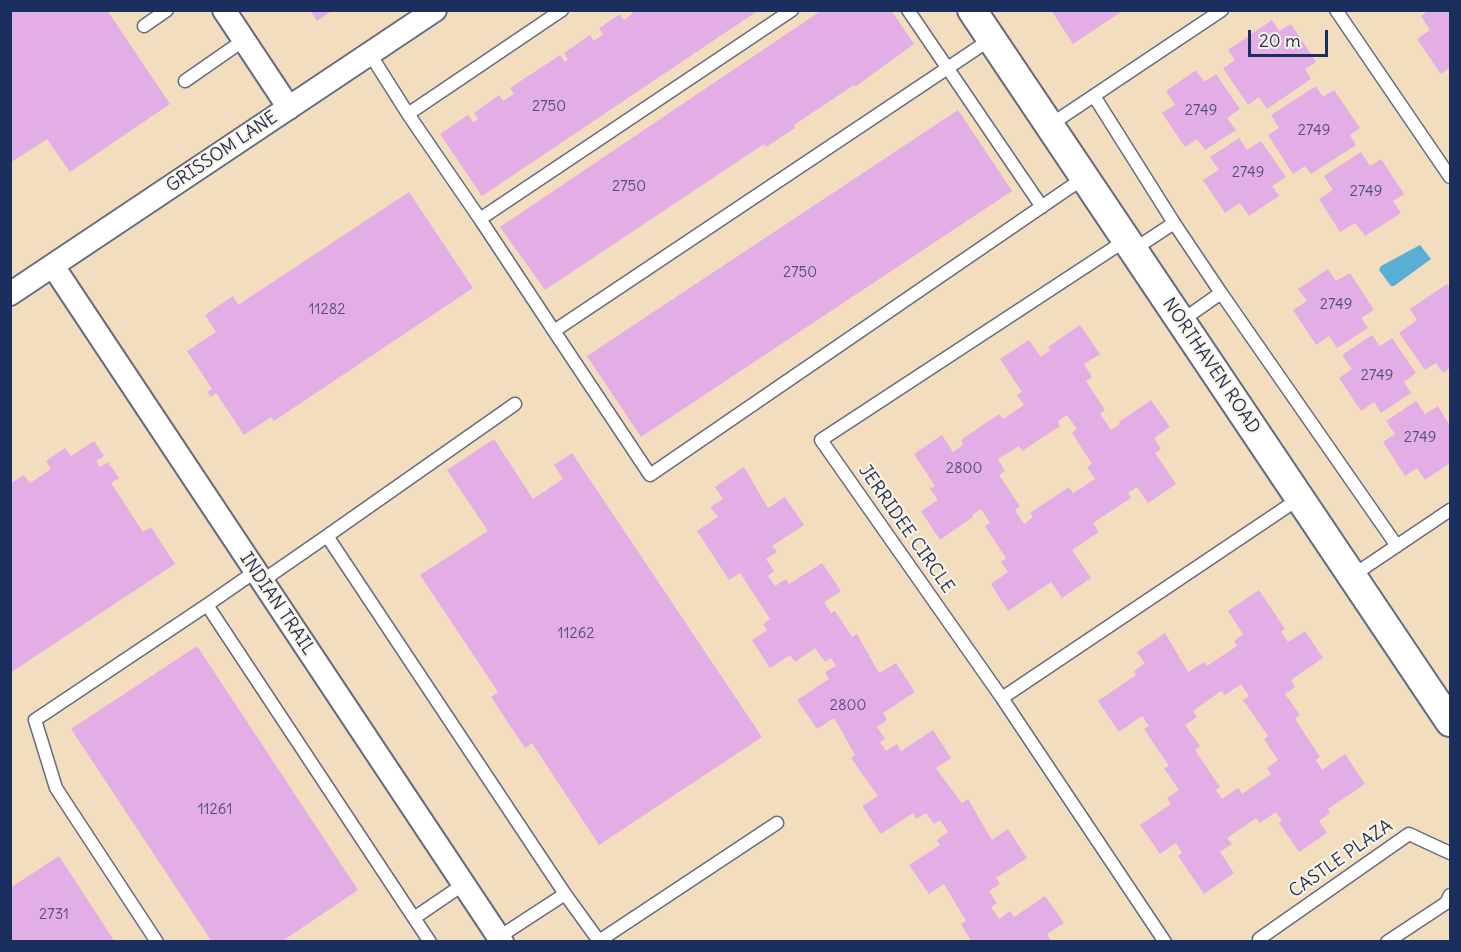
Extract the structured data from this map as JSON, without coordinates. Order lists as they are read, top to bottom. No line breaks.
{"streets":{"street":["GRISSOM LANE","NORTHAVEN ROAD","INDIAN TRAIL"],"lane":["JERRIDEE CIRCLE","CASTLE PLAZA"]},"crossings":[["GRISSOM LANE","INDIAN TRAIL"],["NORTHAVEN ROAD","JERRIDEE CIRCLE"]],"house_numbers":["2750","2749","2749","2749","2750","2749","2750","2749","11282","2749","2749","2800","11262","2800","11261","2731"],"scale_bar":"20 m"}
